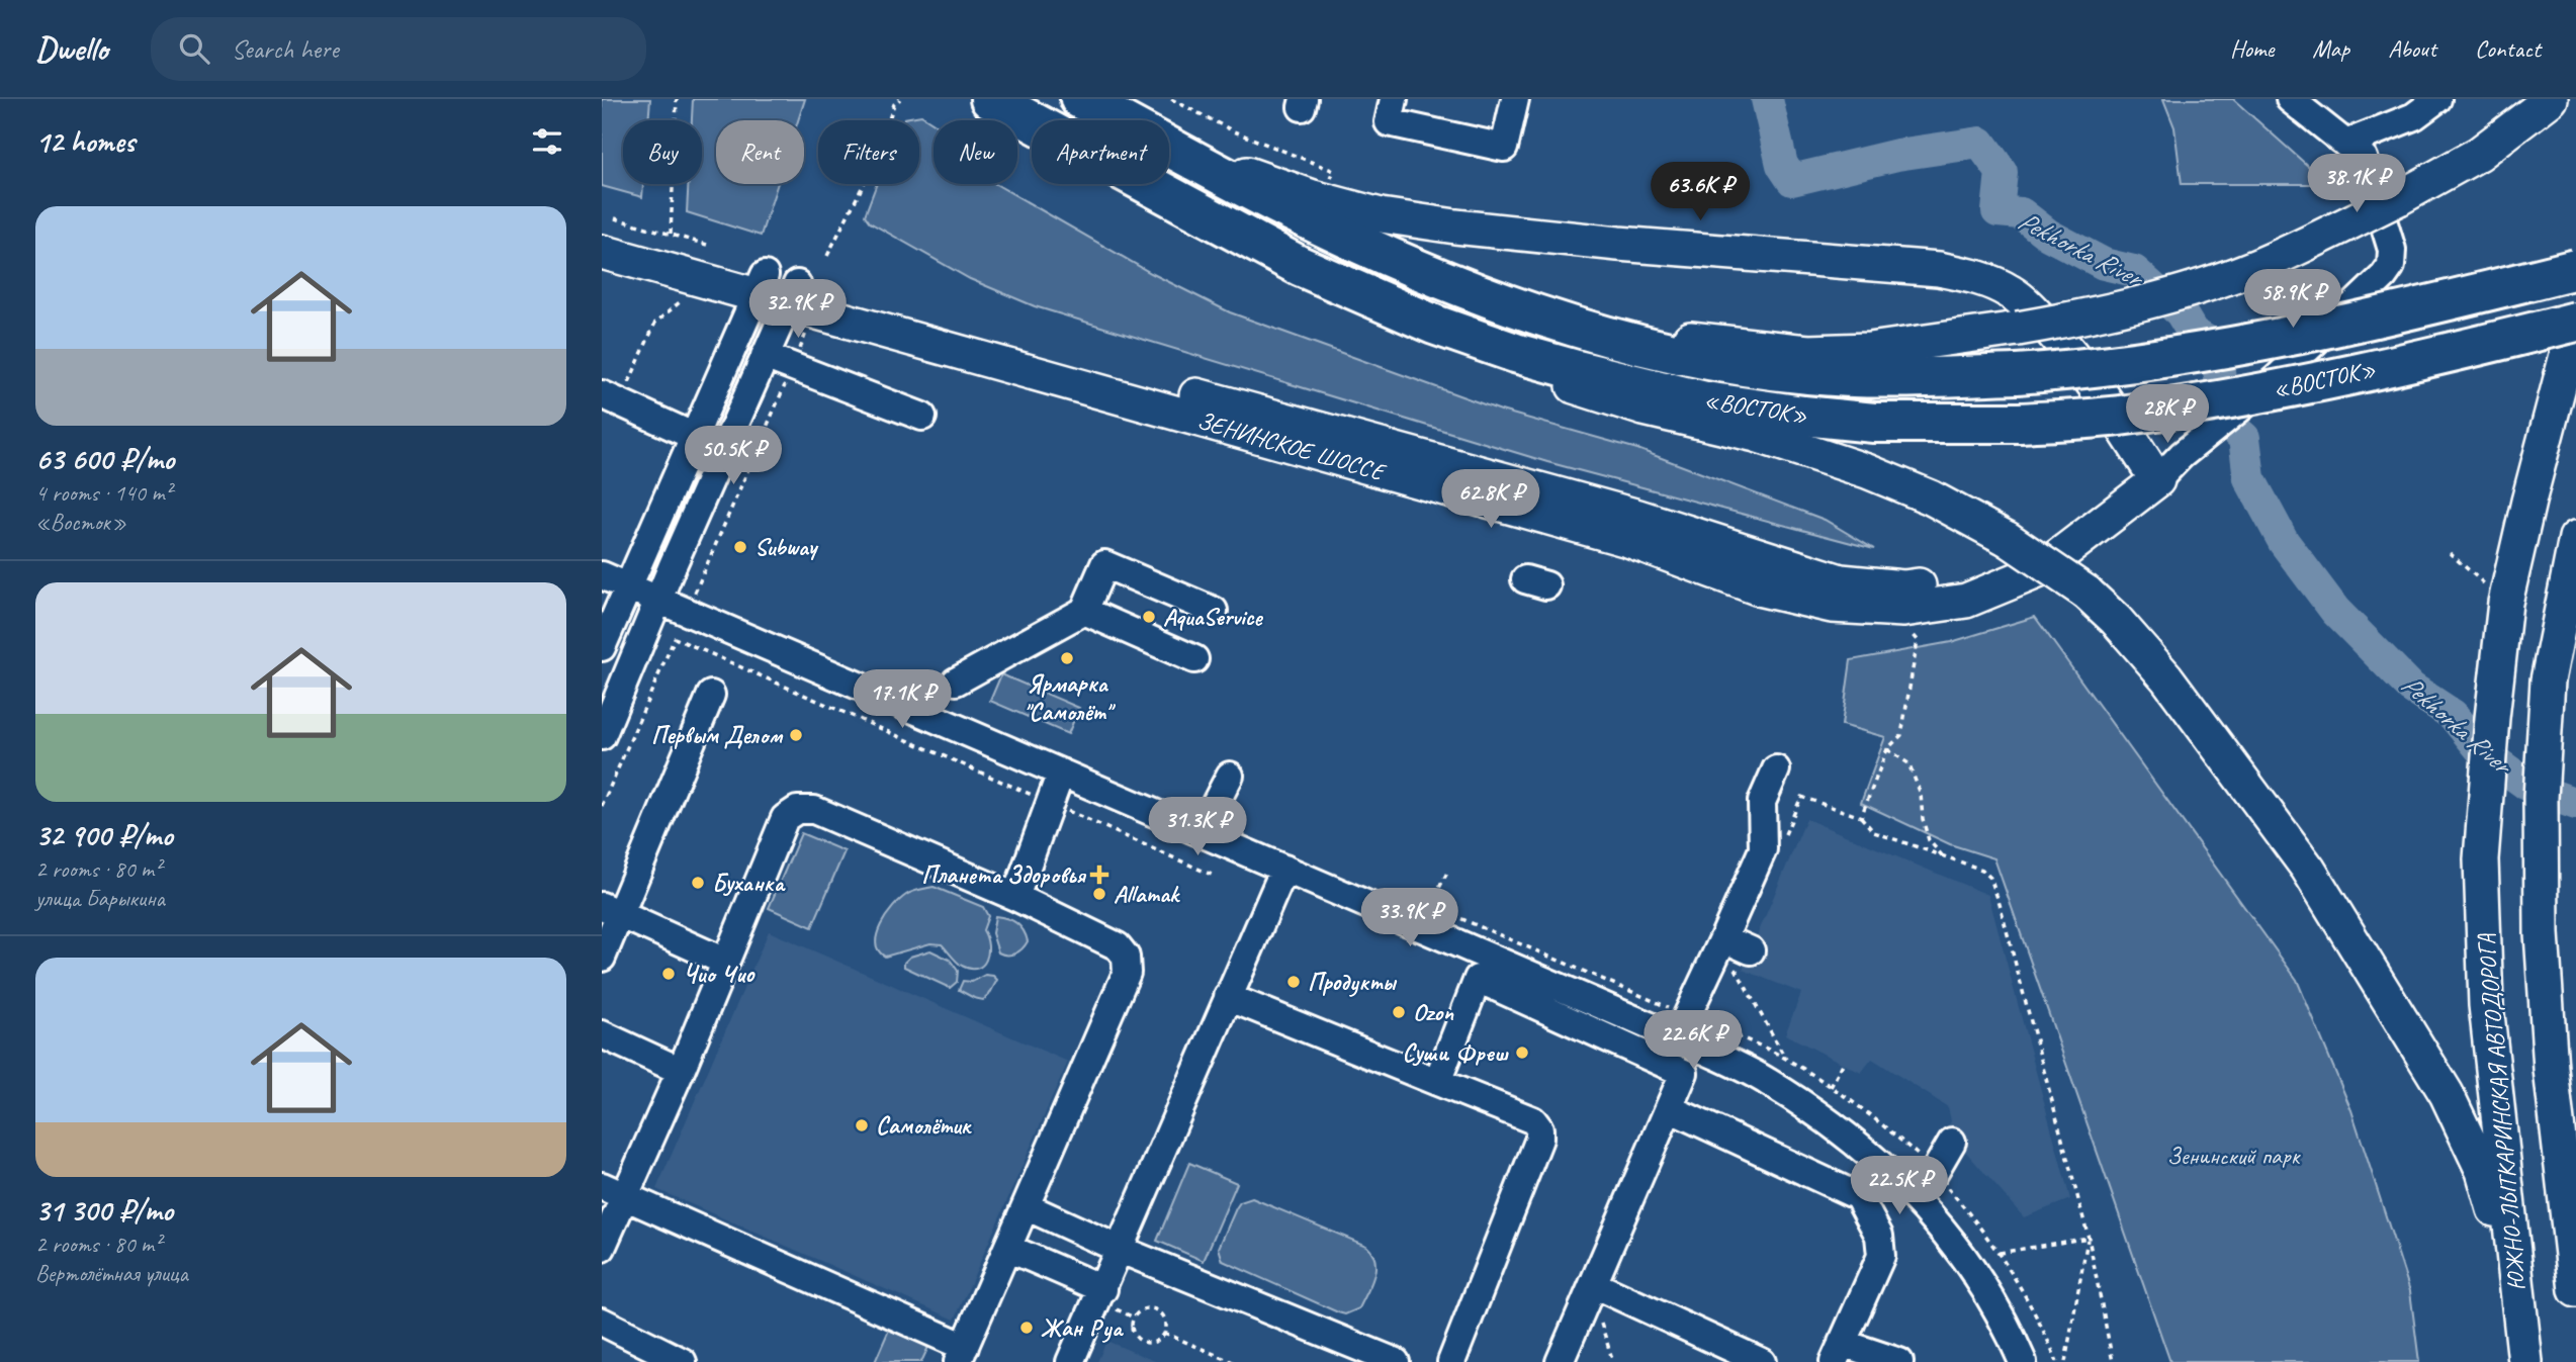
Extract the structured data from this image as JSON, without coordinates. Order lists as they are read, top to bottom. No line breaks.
{"streets":{"highway":["«ВОСТОК»"],"main road":["ЗЕНИНСКОЕ ШОССЕ","ЮЖНО-ЛЫТКАРИНСКАЯ АВТОДОРОГА"]},"crossings":[["«ВОСТОК»","ЮЖНО-ЛЫТКАРИНСКАЯ АВТОДОРОГА"]],"water":["Pekhorka River"],"parks":["Зенинский парк"],"places":{"other":["Subway","AquaService","Ярмарка \"Самолёт\"","Первым Делом","Буханка","Allamak","Чио Чио","Продукты","Ozon","Суши Фреш","Самолётик","Жан Руа"],"health":["Планета Здоровья"]},"page":{"header":"Dwello","search":"Search here","nav":["Home","Map","About","Contact"],"heading":"12 homes","chip":["Buy","Rent","Filters","New","Apartment"],"price":["38.1K ₽","63.6K ₽","58.9K ₽","32.9K ₽","28K ₽","50.5K ₽","62.8K ₽","17.1K ₽","31.3K ₽","33.9K ₽","22.6K ₽","22.5K ₽"],"list":[{"name":"63 600 ₽/mo","note":"4 rooms · 140 m² · «Восток»"},{"name":"32 900 ₽/mo","note":"2 rooms · 80 m² · улица Барыкина"},{"name":"31 300 ₽/mo","note":"2 rooms · 80 m² · Вертолётная улица"}]}}
